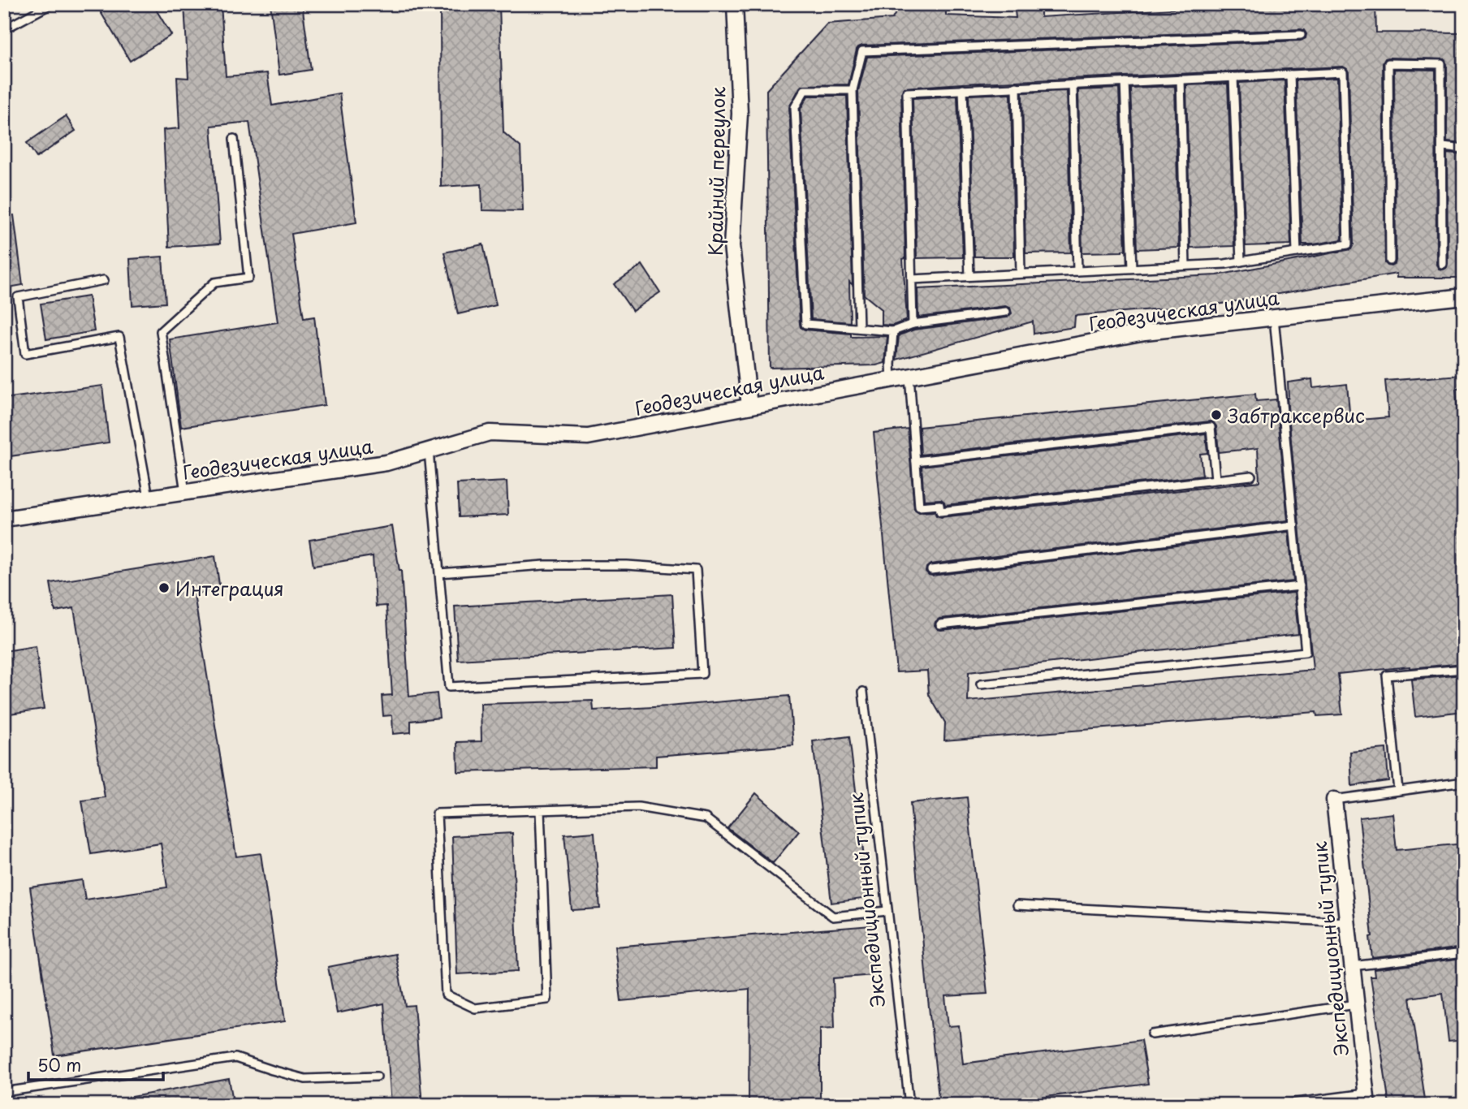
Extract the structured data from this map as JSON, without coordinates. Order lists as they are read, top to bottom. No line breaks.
{"streets":{"street":["Крайний переулок","Геодезическая улица","Экспедиционный тупик"]},"crossings":[["Крайний переулок","Геодезическая улица"]],"places":["Забтраксервис","Интеграция"],"scale_bar":"50 m"}
